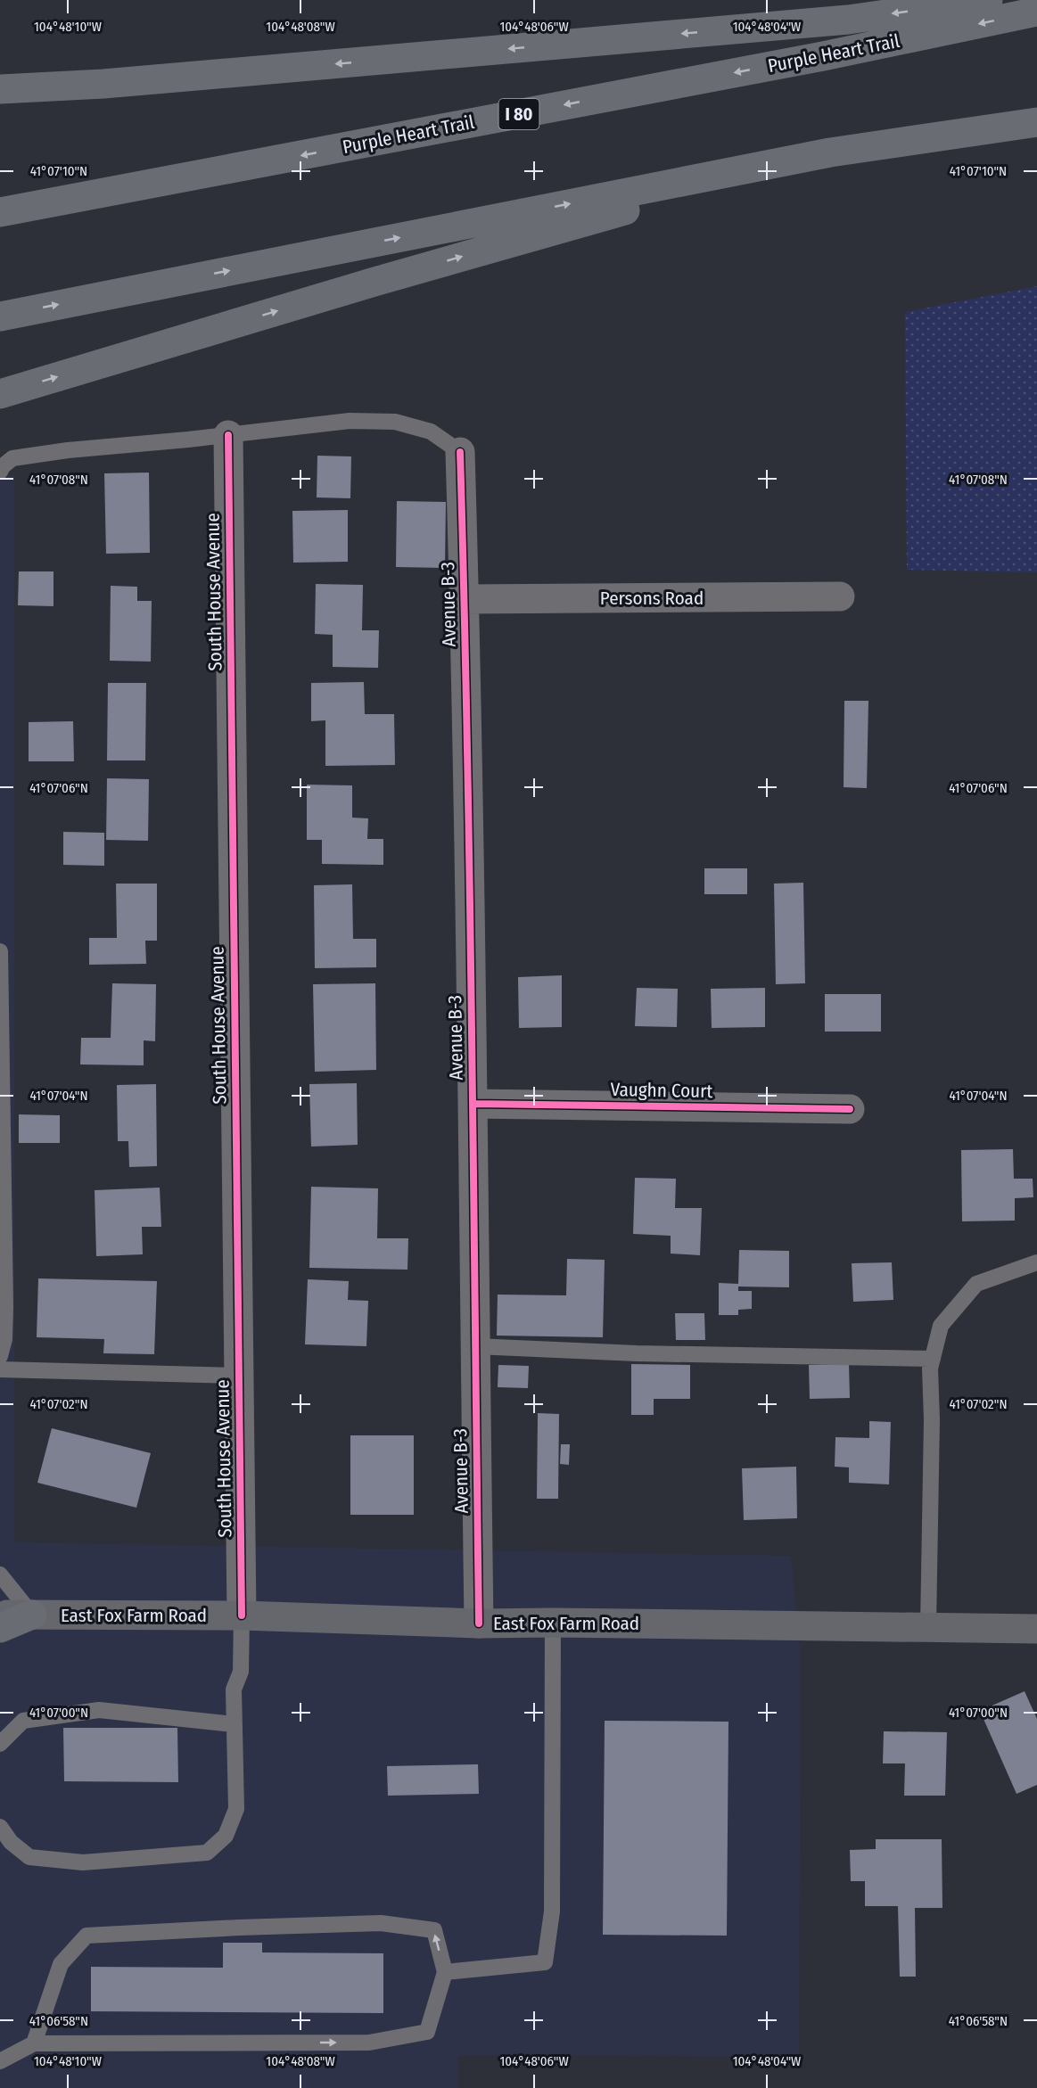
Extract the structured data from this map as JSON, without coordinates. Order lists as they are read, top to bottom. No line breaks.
{"streets":{"highway":["Purple Heart Trail","I 80"],"main road":["East Fox Farm Road"],"street":["South House Avenue","Persons Road","Avenue B-3","Vaughn Court"]},"crossings":[["South House Avenue","East Fox Farm Road"],["Persons Road","Avenue B-3"],["Avenue B-3","Vaughn Court"],["Avenue B-3","East Fox Farm Road"]],"coordinates":["104°48'10\"W","104°48'08\"W","104°48'06\"W","104°48'04\"W","41°07'10\"N","41°07'08\"N","41°07'06\"N","41°07'04\"N","41°07'02\"N","41°07'00\"N","41°06'58\"N"]}
